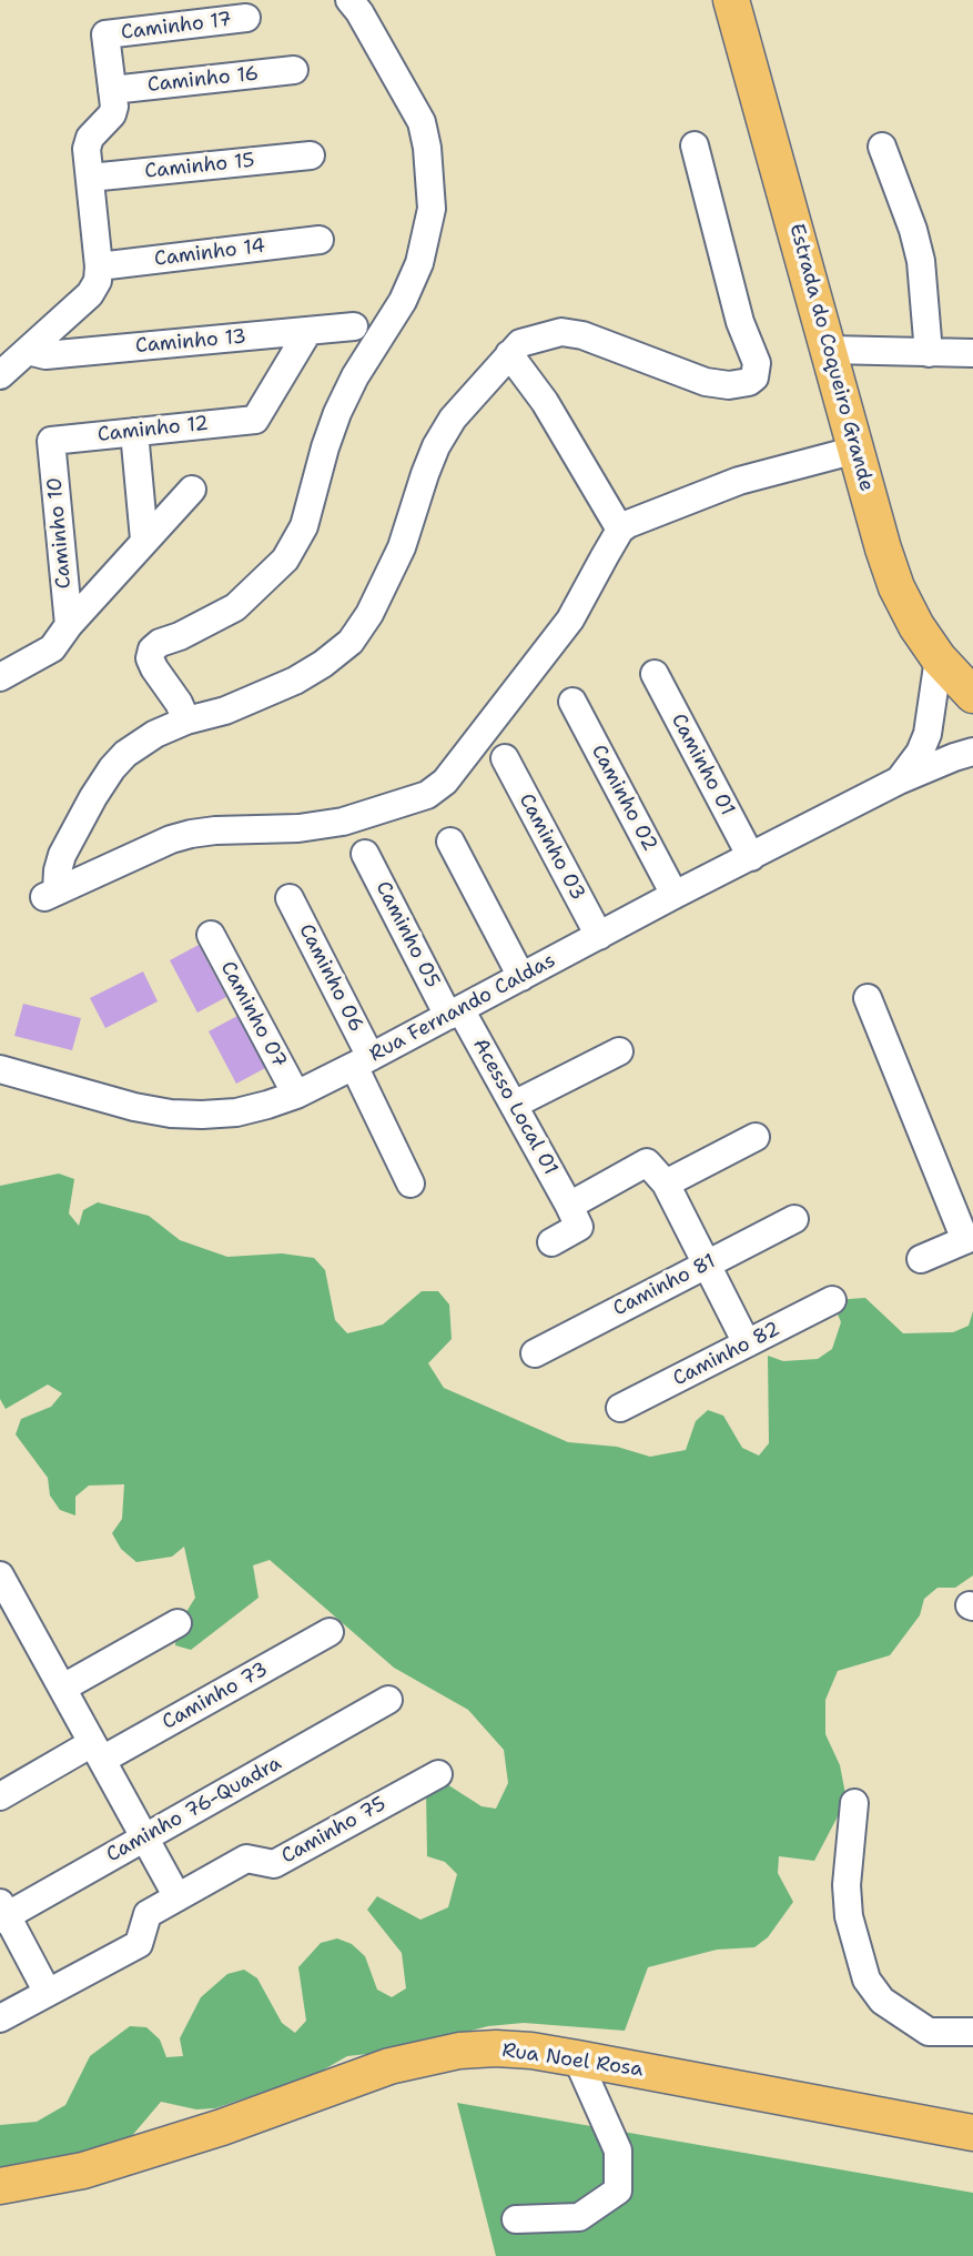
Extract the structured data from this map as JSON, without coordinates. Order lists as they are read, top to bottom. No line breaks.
{"streets":{"main road":["Estrada do Coqueiro Grande","Rua Noel Rosa"],"street":["Caminho 17","Caminho 16","Caminho 15","Caminho 14","Caminho 13","Caminho 12","Caminho 10","Caminho 01","Caminho 02","Caminho 03","Caminho 05","Caminho 06","Rua Fernando Caldas","Caminho 07","Acesso Local 01","Caminho 81","Caminho 82","Caminho 73","Caminho 76-Quadra","Caminho 75"]},"crossings":[["Caminho 17","Caminho 16"],["Caminho 13","Caminho 12"],["Estrada do Coqueiro Grande","Rua Fernando Caldas"],["Caminho 12","Caminho 10"],["Caminho 01","Rua Fernando Caldas"],["Caminho 02","Rua Fernando Caldas"],["Caminho 03","Rua Fernando Caldas"],["Caminho 05","Rua Fernando Caldas"],["Caminho 05","Acesso Local 01"],["Caminho 06","Rua Fernando Caldas"],["Rua Fernando Caldas","Caminho 07"],["Rua Fernando Caldas","Acesso Local 01"]]}
